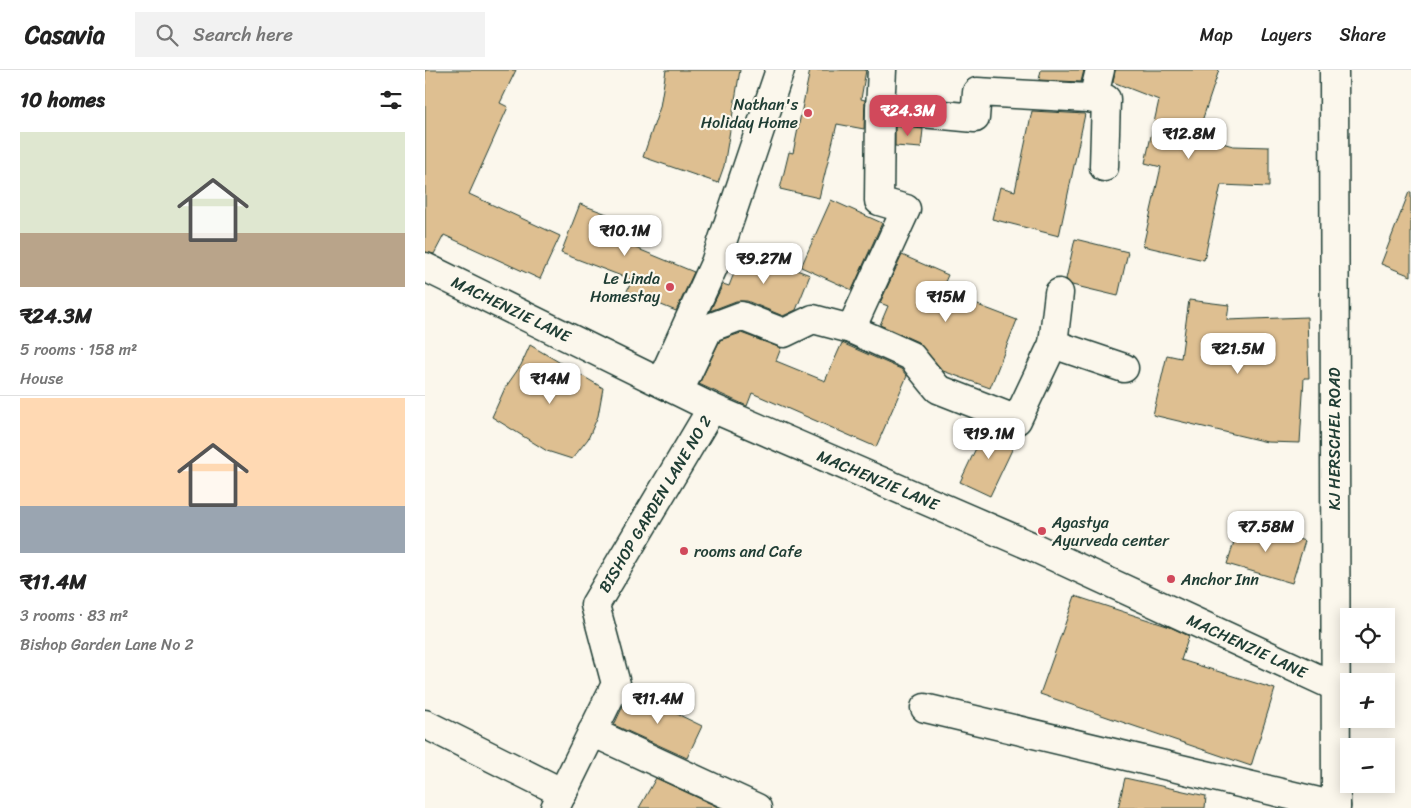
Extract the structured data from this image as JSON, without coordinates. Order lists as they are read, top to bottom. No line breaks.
{"streets":{"street":["MACHENZIE LANE","KJ HERSCHEL ROAD","BISHOP GARDEN LANE NO 2"]},"crossings":[["MACHENZIE LANE","KJ HERSCHEL ROAD"],["MACHENZIE LANE","BISHOP GARDEN LANE NO 2"]],"places":["Nathan's Holiday Home","Le Linda Homestay","Agastya Ayurveda center","rooms and Cafe","Anchor Inn"],"page":{"header":"Casavia","search":"Search here","nav":["Map","Layers","Share"],"heading":"10 homes","price":["₹24.3M","₹12.8M","₹10.1M","₹9.27M","₹15M","₹21.5M","₹14M","₹19.1M","₹7.58M","₹11.4M"],"list":[{"name":"₹24.3M","note":"5 rooms · 158 m² · House"},{"name":"₹11.4M","note":"3 rooms · 83 m² · Bishop Garden Lane No 2"}],"map_buttons":["+","−"]}}
